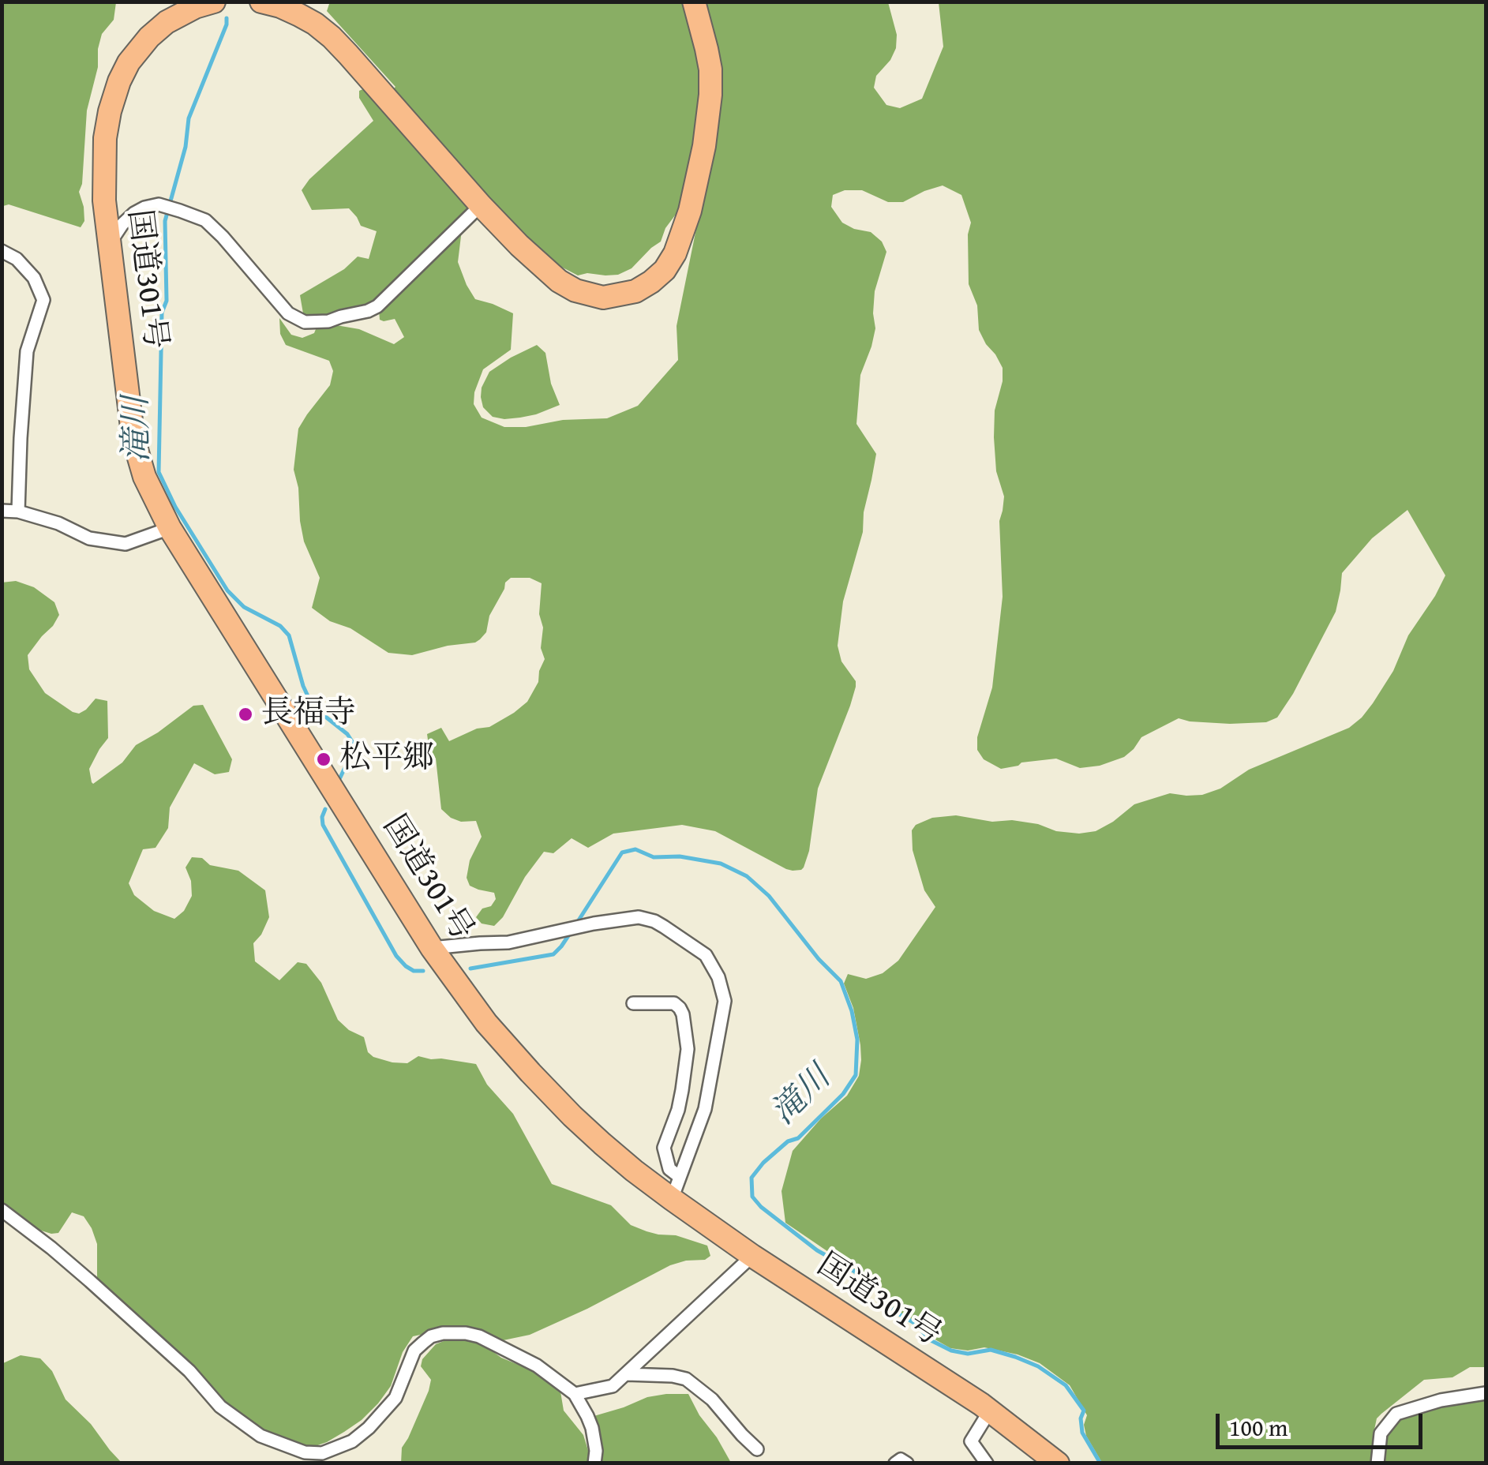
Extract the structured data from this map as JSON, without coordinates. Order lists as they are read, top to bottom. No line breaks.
{"streets":{"highway":["国道301号"]},"water":["滝川"],"places":["長福寺","松平郷"],"scale_bar":"100 m"}
